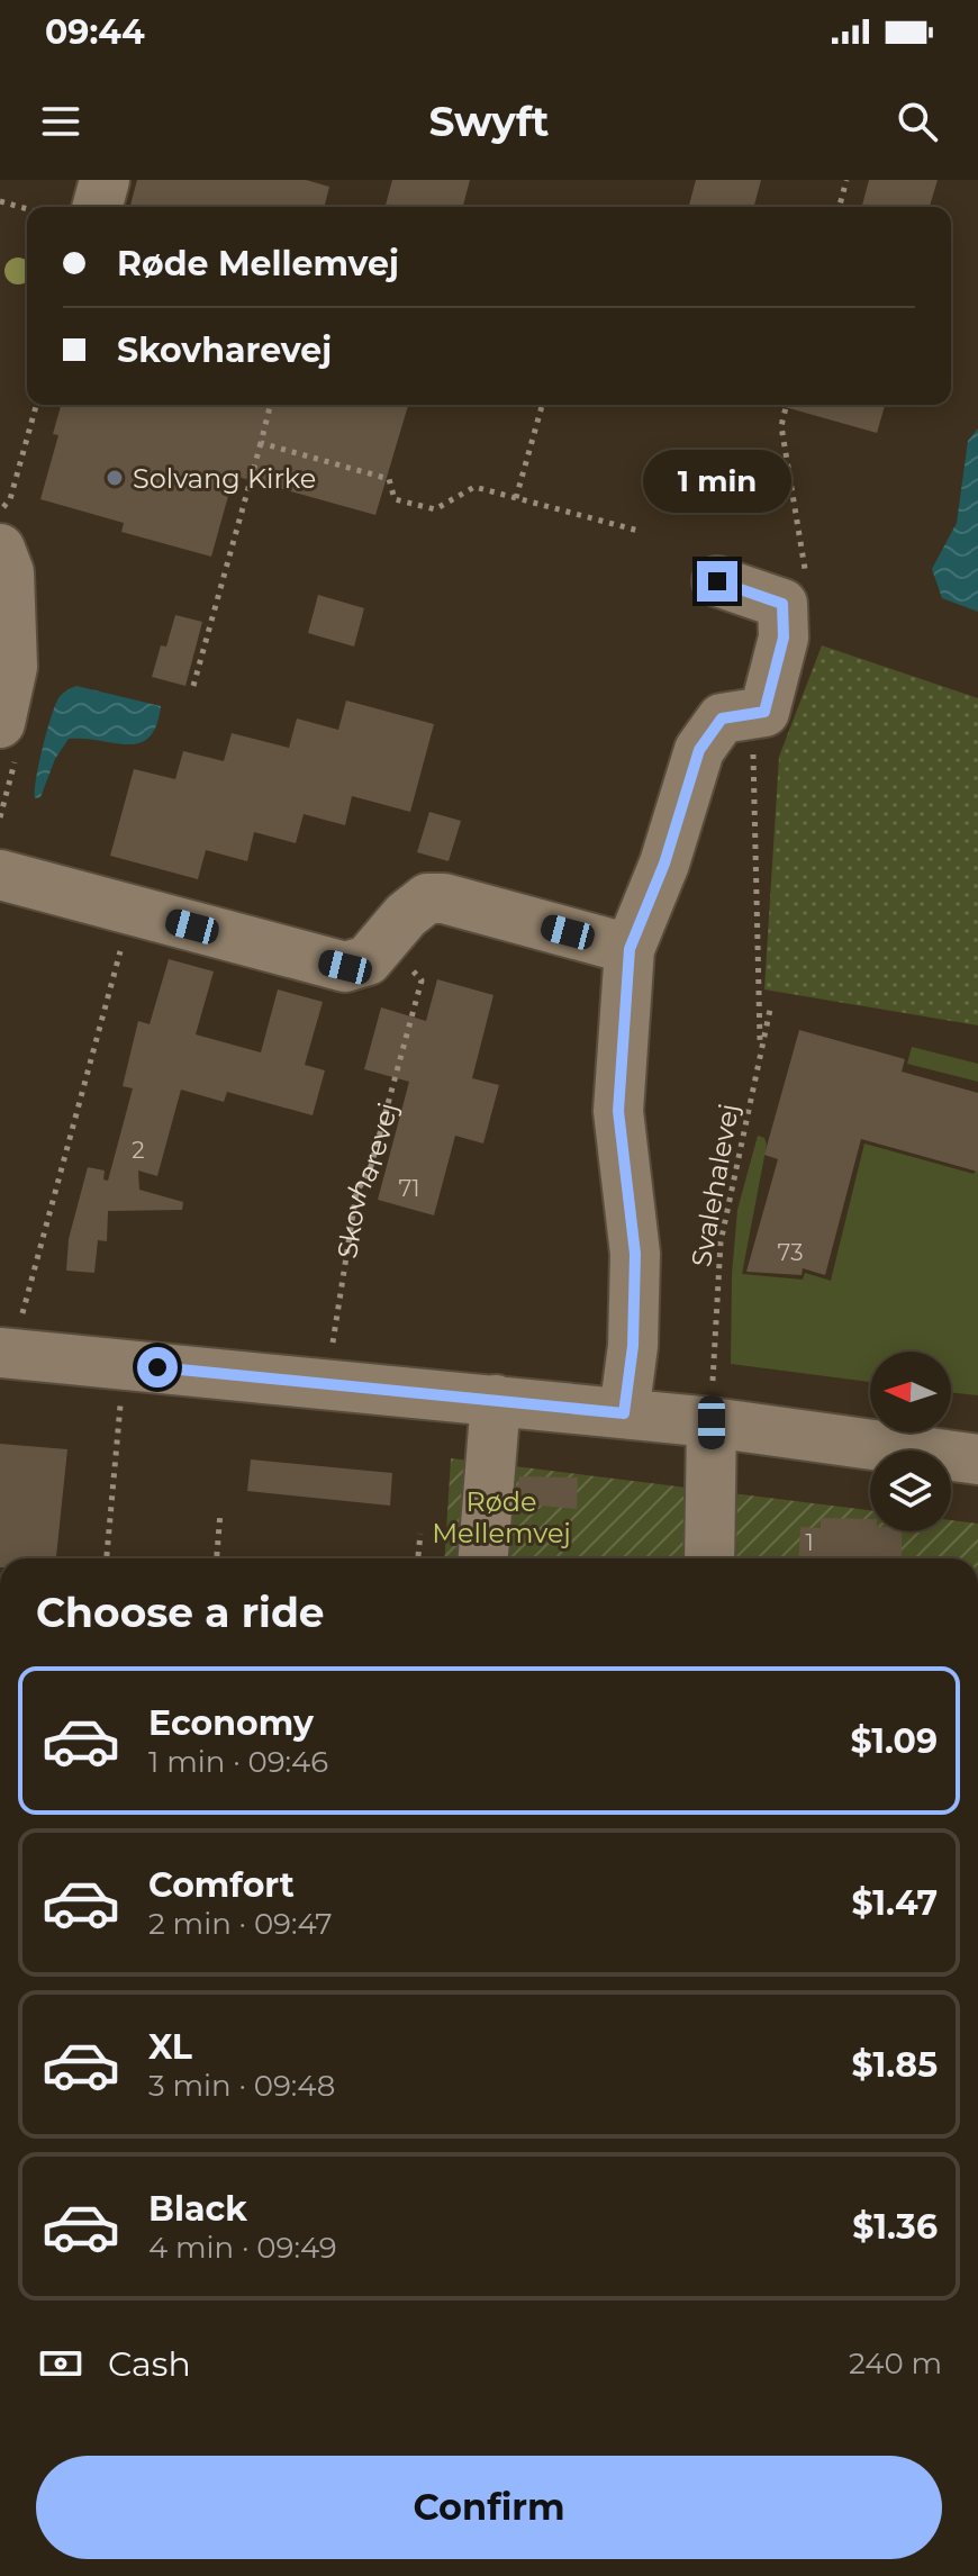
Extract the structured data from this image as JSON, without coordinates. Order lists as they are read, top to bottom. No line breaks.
{"streets":{"path":["Skovharevej","Svalehalevej"]},"parks":["Røde Mellemvej"],"places":["Solvang Kirke"],"house_numbers":["2","71","73","1"],"north":"left","page":{"status":"09:44","header":"Swyft","banner":["Røde Mellemvej","Skovharevej"],"bubble":"1 min","heading":"Choose a ride","list":[{"name":"Economy","note":"1 min · 09:46","value":"$1.09"},{"name":"Comfort","note":"2 min · 09:47","value":"$1.47"},{"name":"XL","note":"3 min · 09:48","value":"$1.85"},{"name":"Black","note":"4 min · 09:49","value":"$1.36"}],"pay":["Cash","240 m"],"buttons":"Confirm"}}
